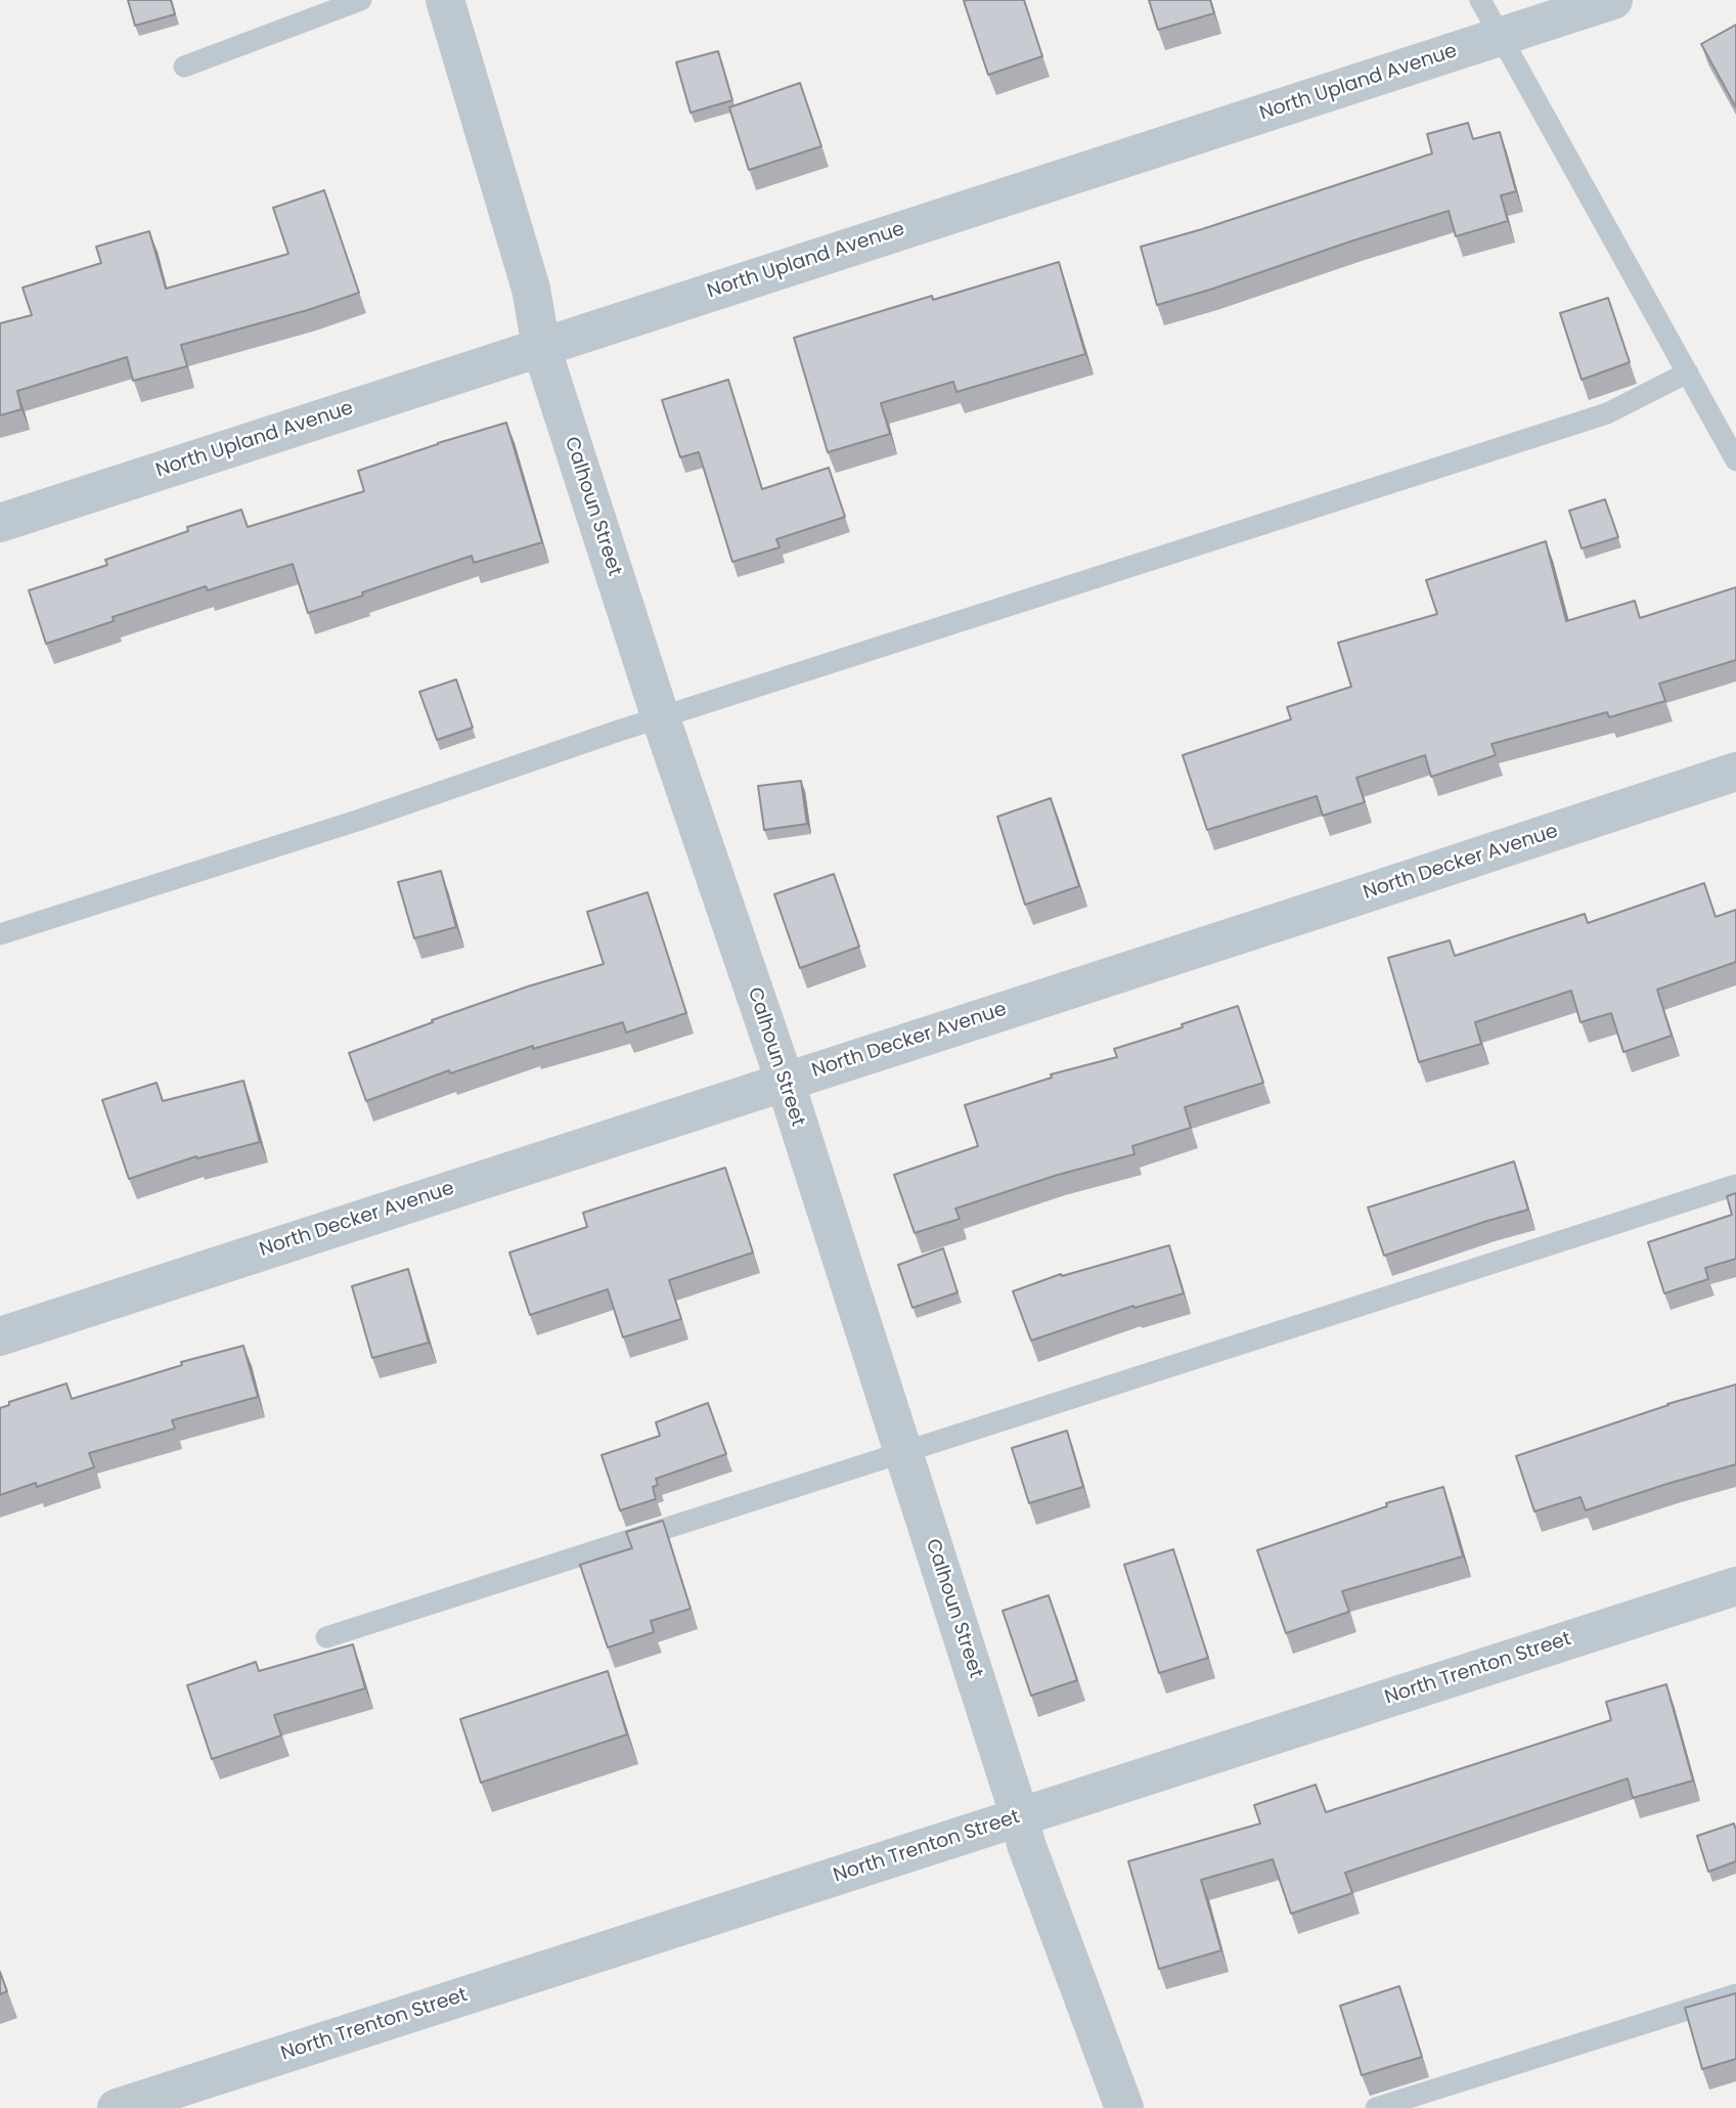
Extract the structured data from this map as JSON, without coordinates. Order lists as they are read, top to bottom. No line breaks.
{"streets":{"street":["North Upland Avenue","Calhoun Street","North Decker Avenue","North Trenton Street"]},"crossings":[["North Upland Avenue","Calhoun Street"],["Calhoun Street","North Decker Avenue"],["Calhoun Street","North Trenton Street"]]}
